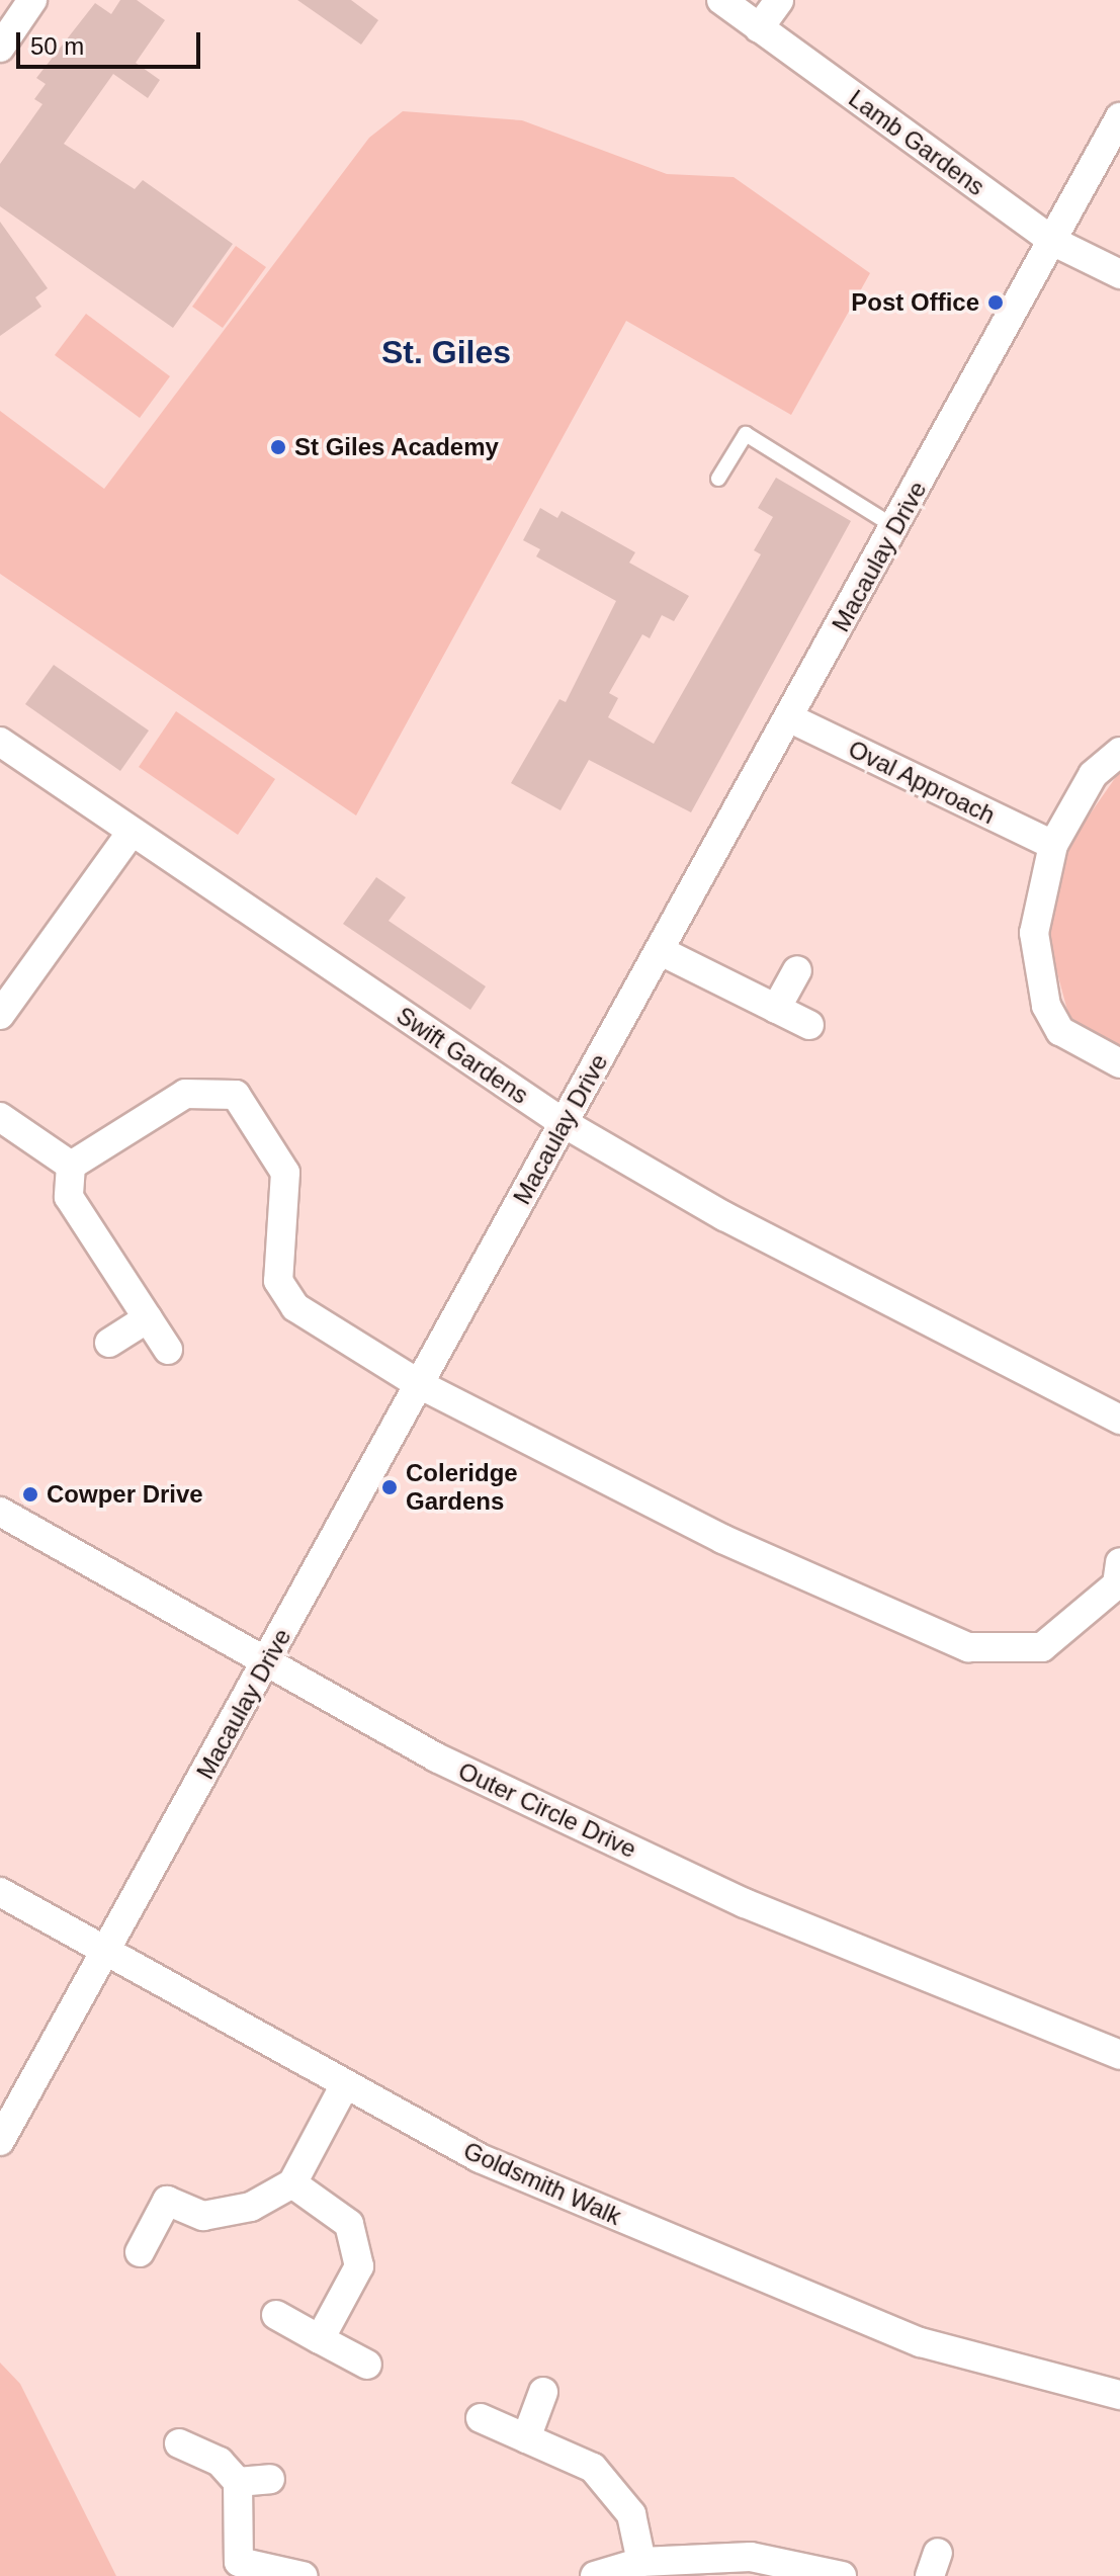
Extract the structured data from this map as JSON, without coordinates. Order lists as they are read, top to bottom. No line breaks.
{"streets":{"street":["Lamb Gardens","Macaulay Drive","Oval Approach","Swift Gardens","Outer Circle Drive","Goldsmith Walk"]},"crossings":[["Lamb Gardens","Macaulay Drive"],["Macaulay Drive","Oval Approach"],["Macaulay Drive","Swift Gardens"],["Macaulay Drive","Outer Circle Drive"],["Macaulay Drive","Goldsmith Walk"]],"districts":["St. Giles"],"places":["Post Office","St Giles Academy","Coleridge Gardens","Cowper Drive"],"scale_bar":"50 m"}
